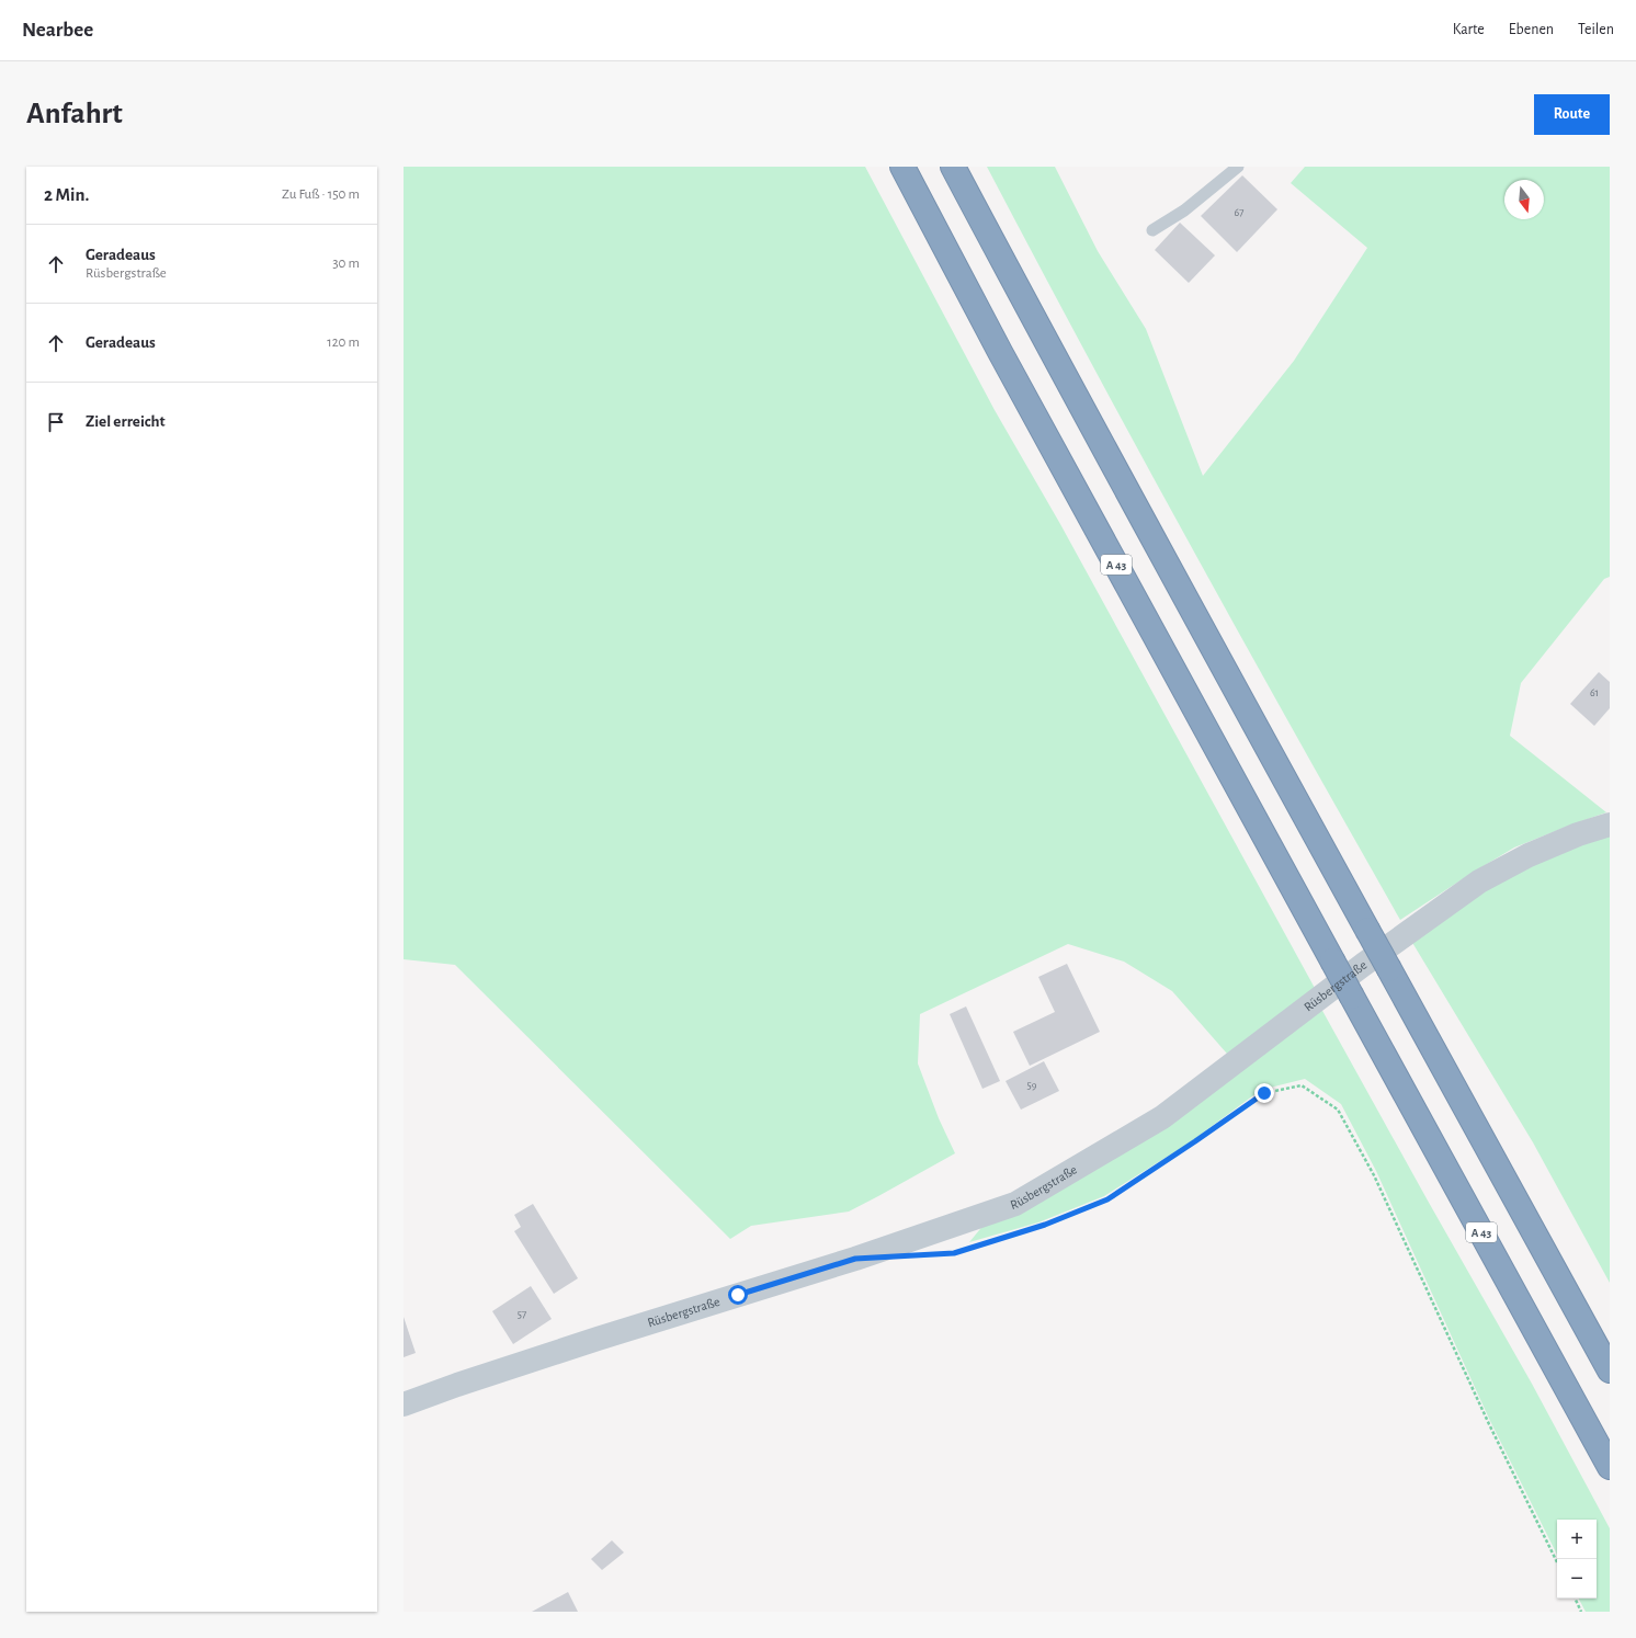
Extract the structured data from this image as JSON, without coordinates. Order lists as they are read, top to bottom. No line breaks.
{"streets":{"highway":["A 43"],"street":["Rüsbergstraße"]},"house_numbers":["67","61","59","57"],"north":"bottom","page":{"header":"Nearbee","nav":["Karte","Ebenen","Teilen"],"buttons":"Route","title":"Anfahrt","heading":["2 Min.","Zu Fuß · 150 m"],"list":[["Geradeaus","Rüsbergstraße","30 m"],["Geradeaus","120 m"],"Ziel erreicht"],"map_buttons":["+","−"]}}
